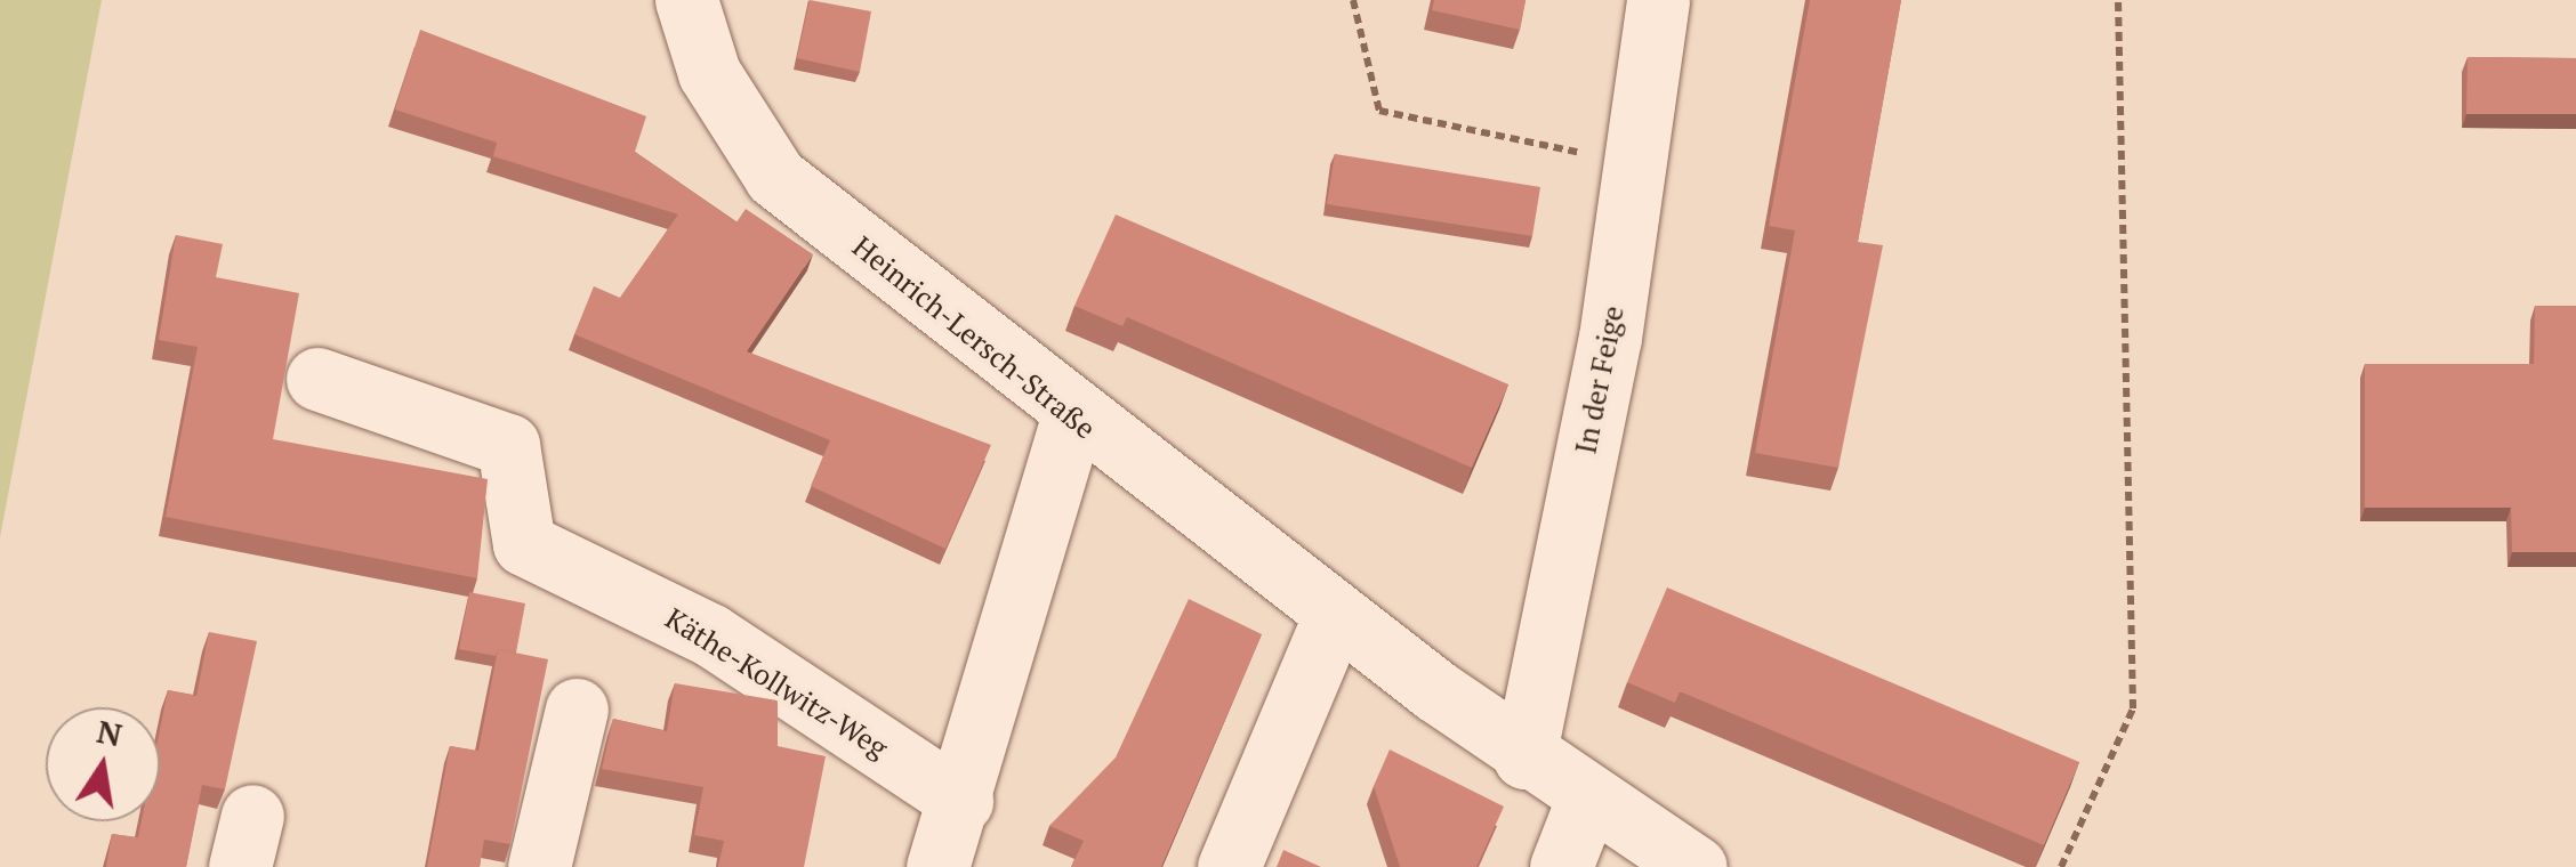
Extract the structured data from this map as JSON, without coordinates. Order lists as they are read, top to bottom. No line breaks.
{"streets":{"street":["Heinrich-Lersch-Straße","In der Feige","Käthe-Kollwitz-Weg"]},"crossings":[["Heinrich-Lersch-Straße","In der Feige"]],"north":"top"}
